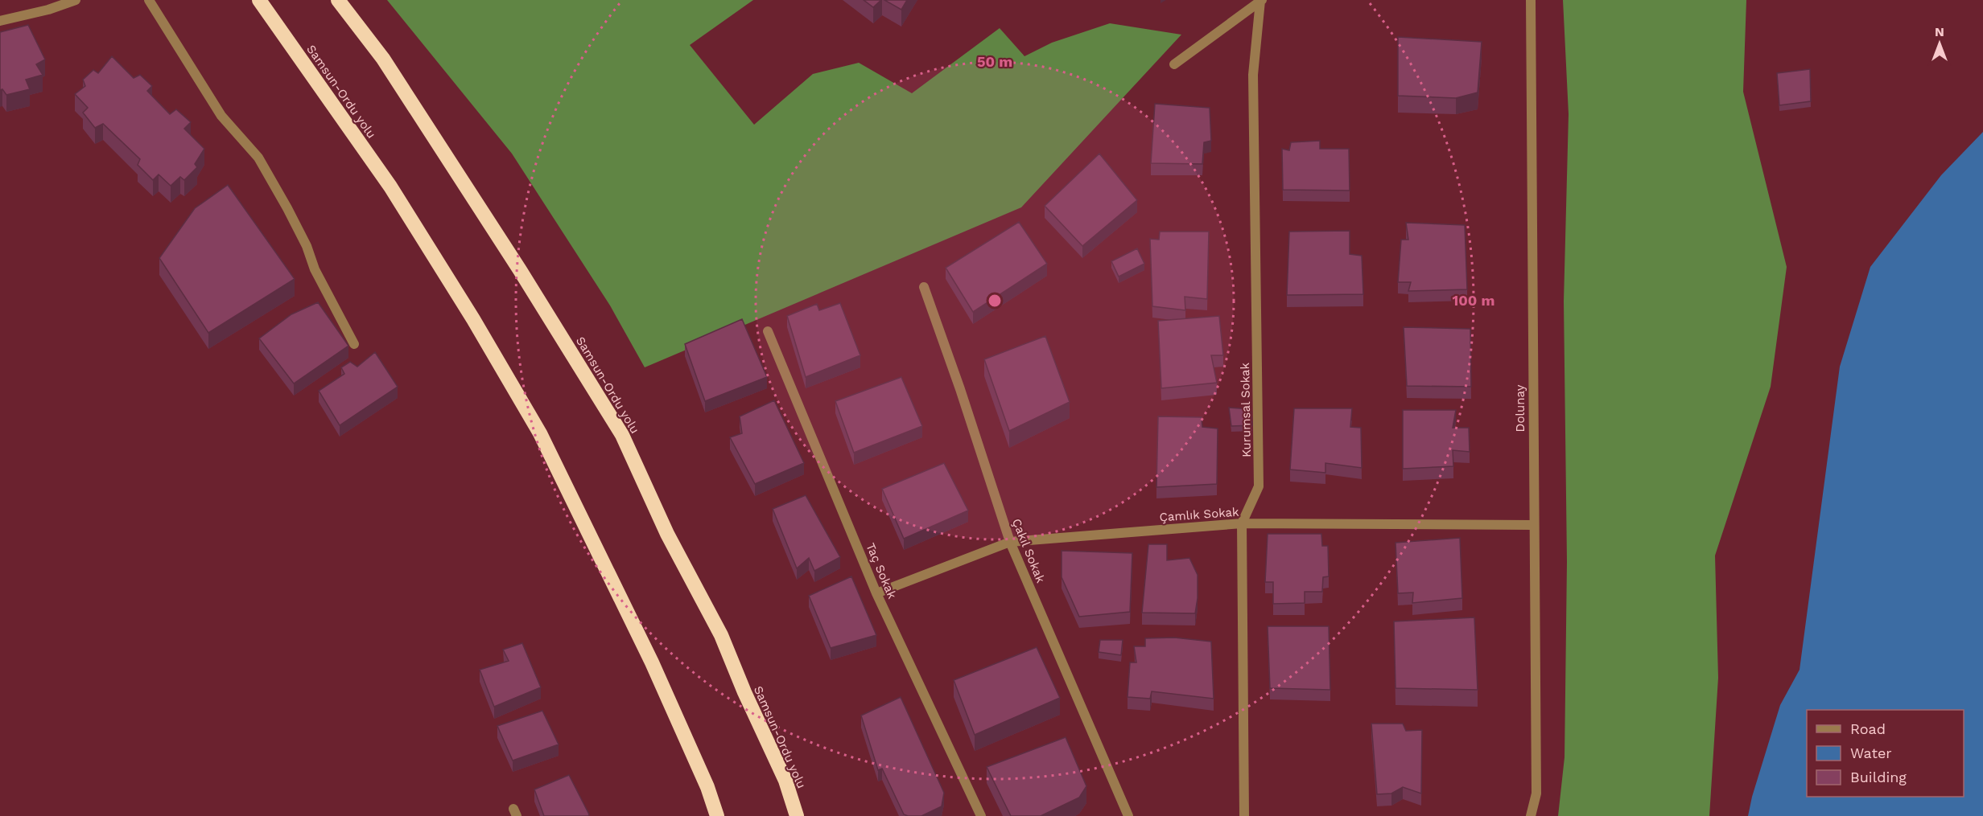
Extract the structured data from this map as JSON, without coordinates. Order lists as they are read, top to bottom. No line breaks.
{"streets":{"highway":["Samsun-Ordu yolu"],"street":["Dolunay","Kurumsal Sokak","Çamlık Sokak","Çakıl Sokak","Taç Sokak"]},"crossings":[["Dolunay","Çamlık Sokak"],["Kurumsal Sokak","Çamlık Sokak"],["Çamlık Sokak","Çakıl Sokak"],["Çamlık Sokak","Taç Sokak"]],"legend":["Road","Water","Building"],"north":"top","rings":["50 m","100 m"]}
